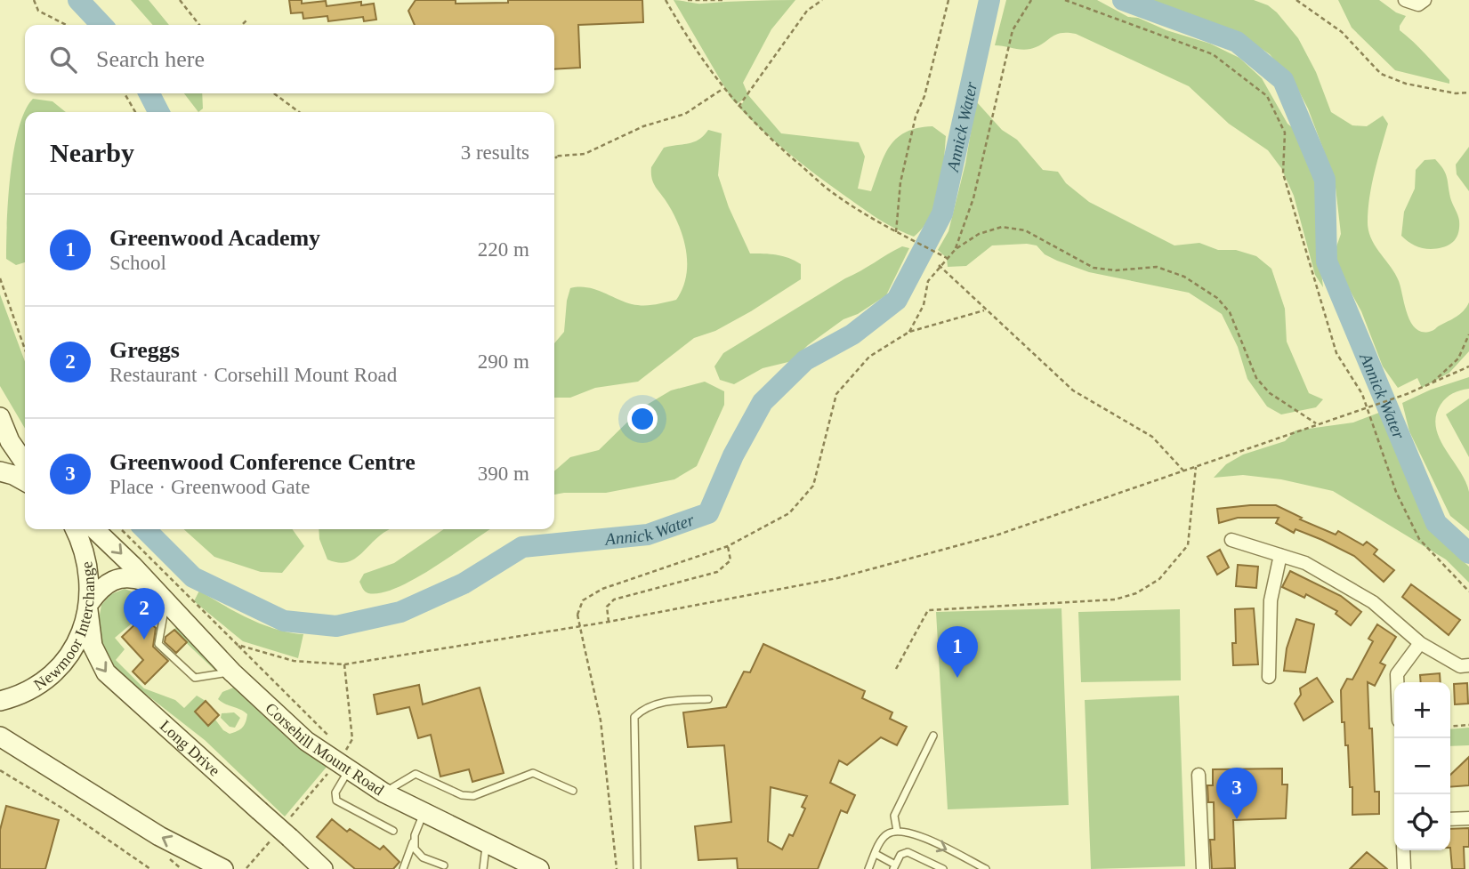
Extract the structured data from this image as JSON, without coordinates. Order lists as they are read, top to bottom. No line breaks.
{"streets":{"main road":["Newmoor Interchange","Corsehill Mount Road","Long Drive"]},"crossings":[["Newmoor Interchange","Long Drive"]],"water":["Annick Water"],"page":{"search":"Search here","heading":["Nearby","3 results"],"list":[{"mark":"1","name":"Greenwood Academy","note":"School","value":"220 m"},{"mark":"2","name":"Greggs","note":"Restaurant · Corsehill Mount Road","value":"290 m"},{"mark":"3","name":"Greenwood Conference Centre","note":"Place · Greenwood Gate","value":"390 m"}],"pins":["2","1","3"],"map_buttons":["+","−"]}}
